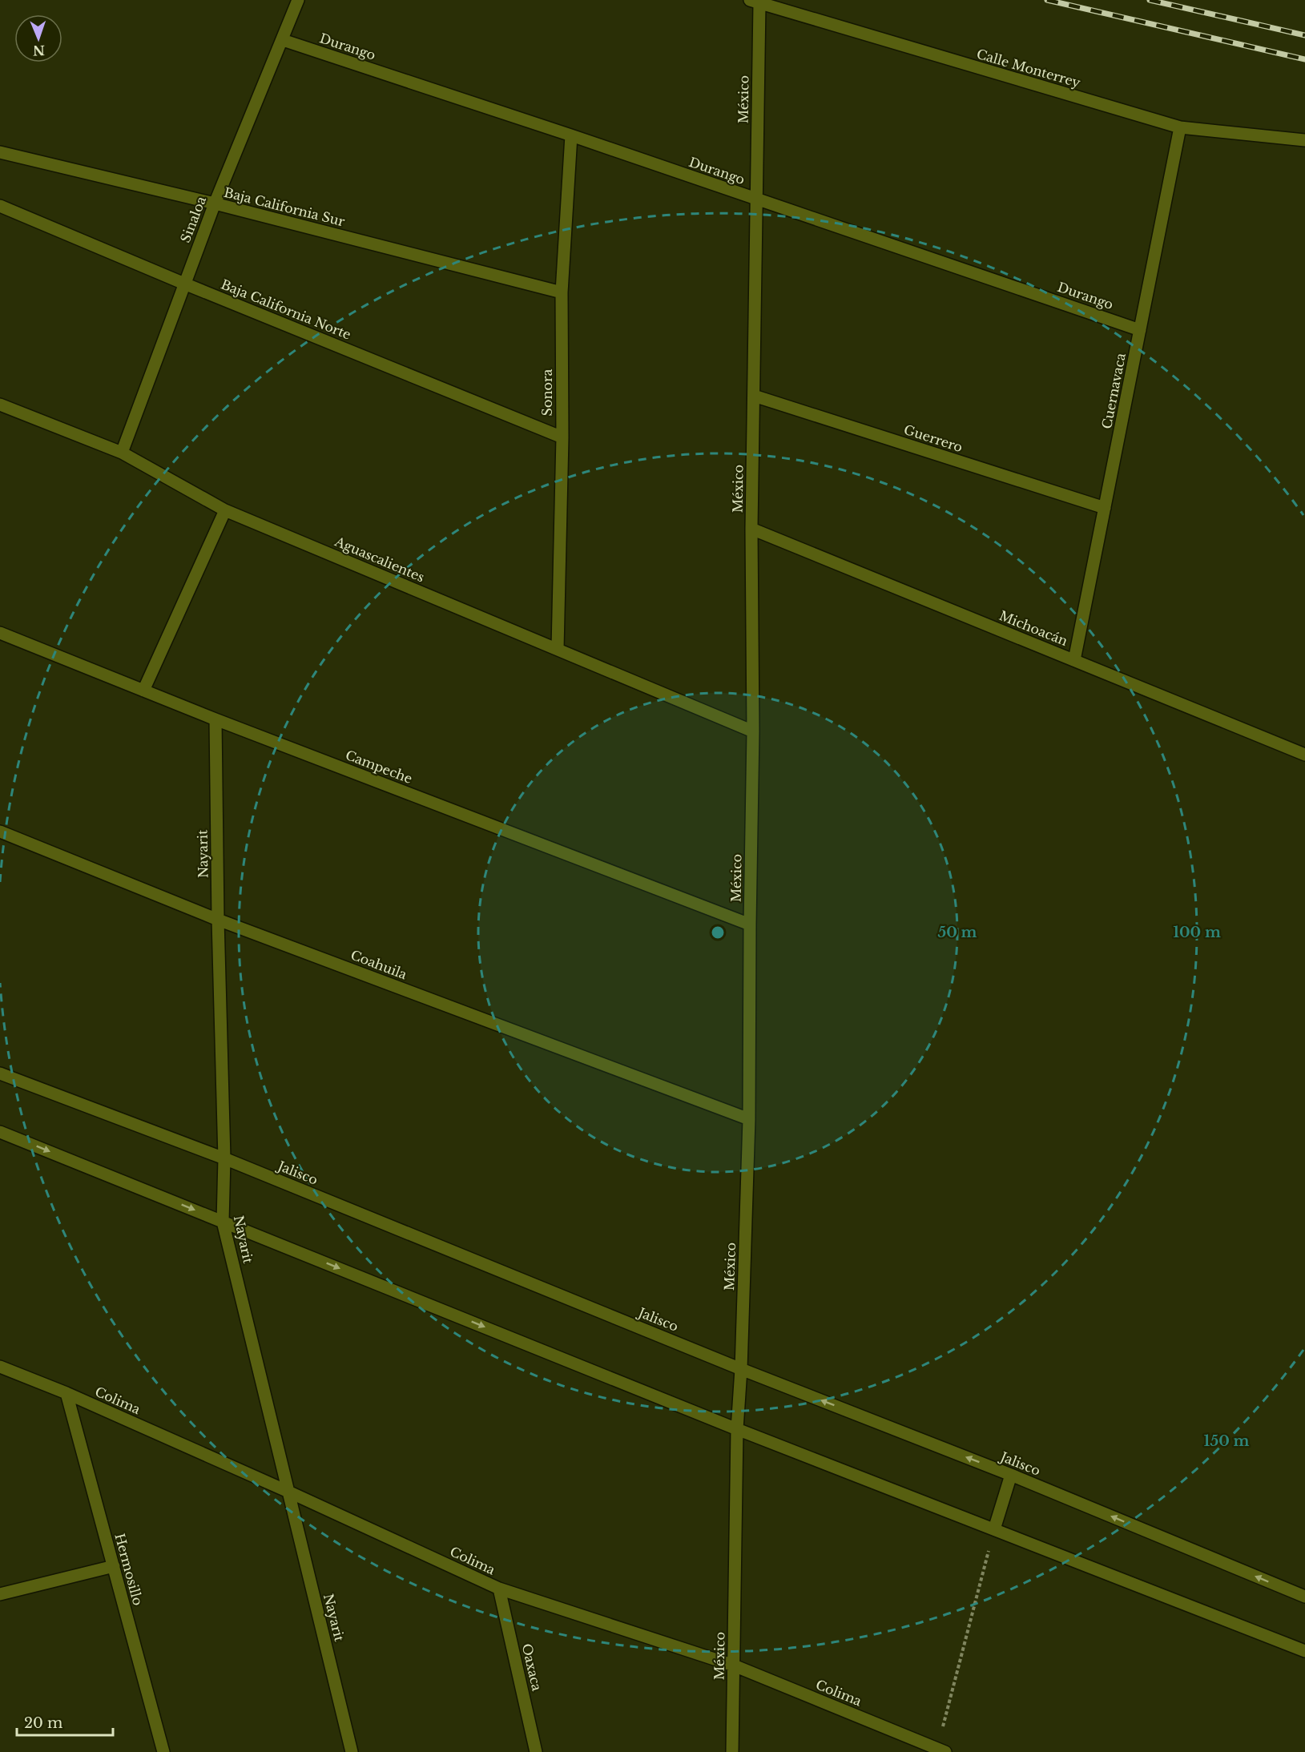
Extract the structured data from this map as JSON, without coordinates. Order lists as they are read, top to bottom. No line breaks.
{"streets":{"street":["Durango","Calle Monterrey","México","Baja California Sur","Sinaloa","Baja California Norte","Cuernavaca","Sonora","Guerrero","Aguascalientes","Michoacán","Campeche","Nayarit","Coahuila","Jalisco","Colima","Hermosillo","Oaxaca"]},"crossings":[["Durango","México"],["Durango","Sinaloa"],["Durango","Cuernavaca"],["Durango","Sonora"],["Calle Monterrey","México"],["Calle Monterrey","Cuernavaca"],["México","Guerrero"],["México","Aguascalientes"],["México","Michoacán"],["México","Campeche"],["México","Coahuila"],["México","Jalisco"],["México","Colima"],["Baja California Sur","Sinaloa"],["Baja California Sur","Sonora"],["Sinaloa","Baja California Norte"],["Sinaloa","Aguascalientes"],["Baja California Norte","Sonora"],["Cuernavaca","Guerrero"],["Cuernavaca","Michoacán"],["Sonora","Aguascalientes"],["Campeche","Nayarit"],["Nayarit","Coahuila"],["Nayarit","Jalisco"],["Nayarit","Colima"],["Colima","Hermosillo"],["Colima","Oaxaca"]],"scale_bar":"20 m","north":"bottom","rings":["50 m","100 m","150 m"]}
